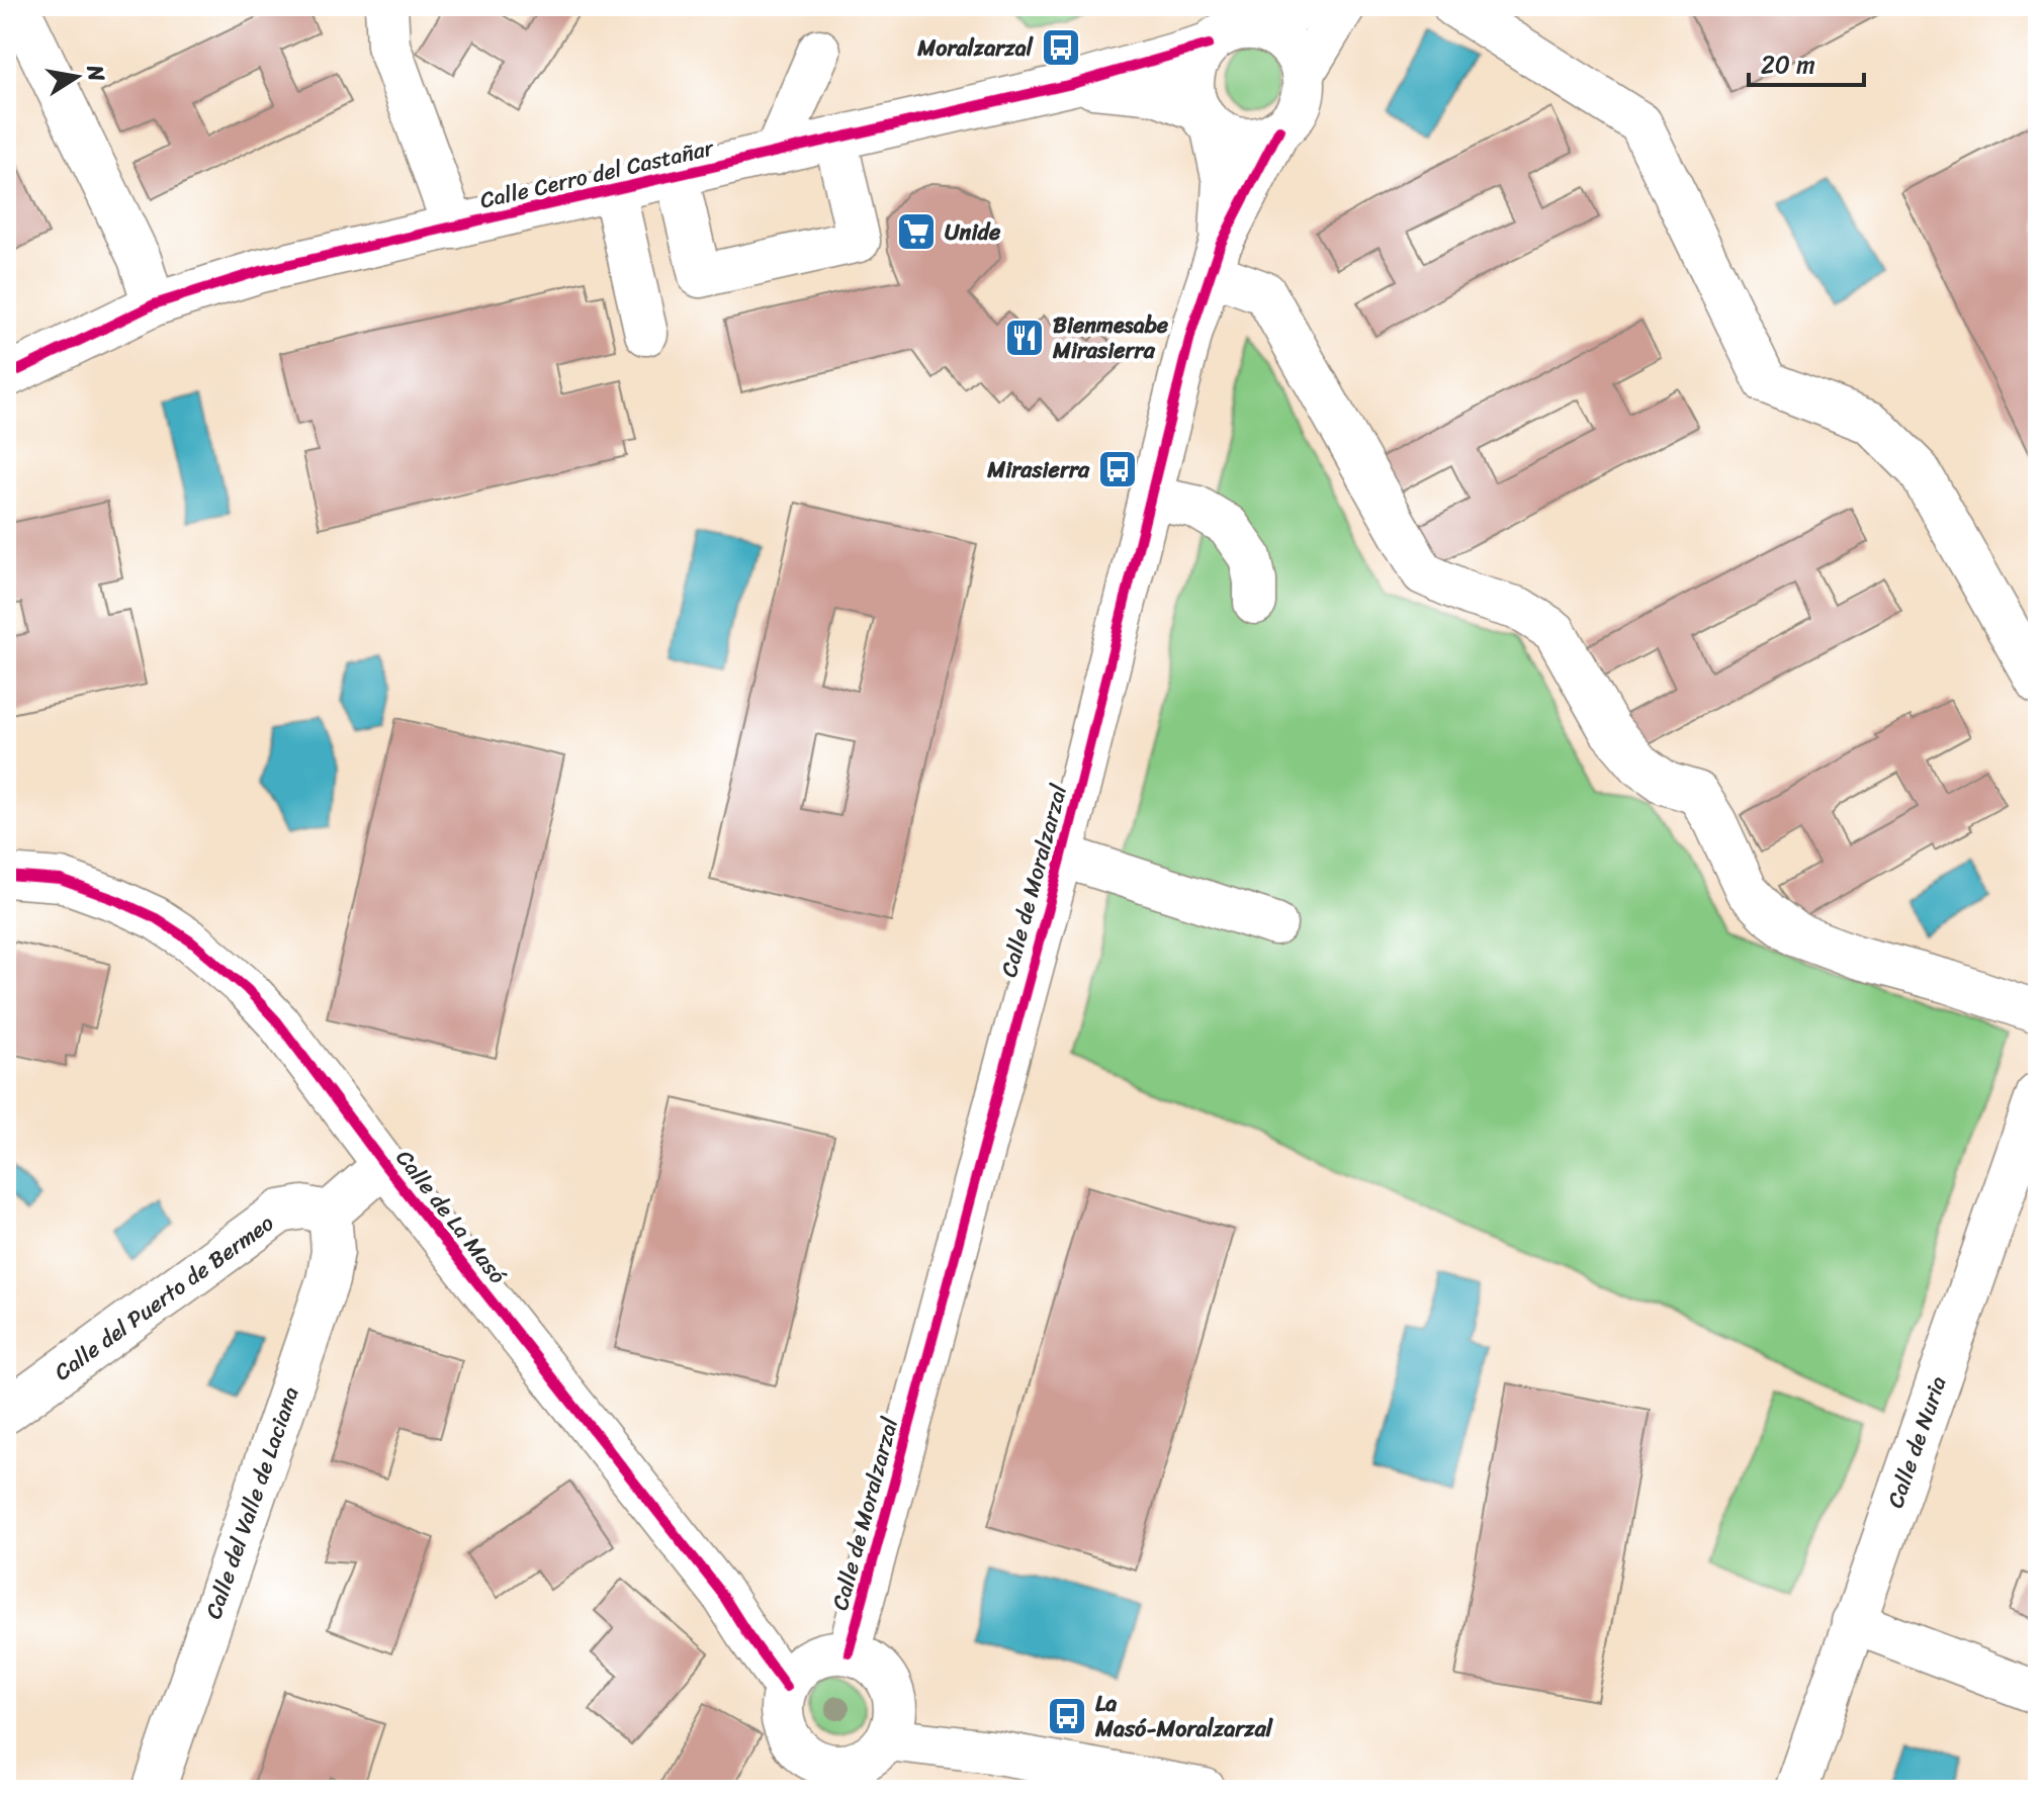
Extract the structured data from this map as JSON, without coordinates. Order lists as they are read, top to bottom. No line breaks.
{"streets":{"street":["Calle Cerro del Castañar","Calle de Moralzarzal","Calle de La Masó","Calle del Puerto de Bermeo","Calle de Nuria","Calle del Valle de Laciana"]},"crossings":[["Calle Cerro del Castañar","Calle de Moralzarzal"],["Calle de Moralzarzal","Calle de La Masó"],["Calle del Puerto de Bermeo","Calle del Valle de Laciana"]],"places":{"bus stop":["Moralzarzal","Mirasierra","La Masó-Moralzarzal"],"supermarket":["Unide"],"restaurant":["Bienmesabe Mirasierra"]},"scale_bar":"20 m","north":"right"}
